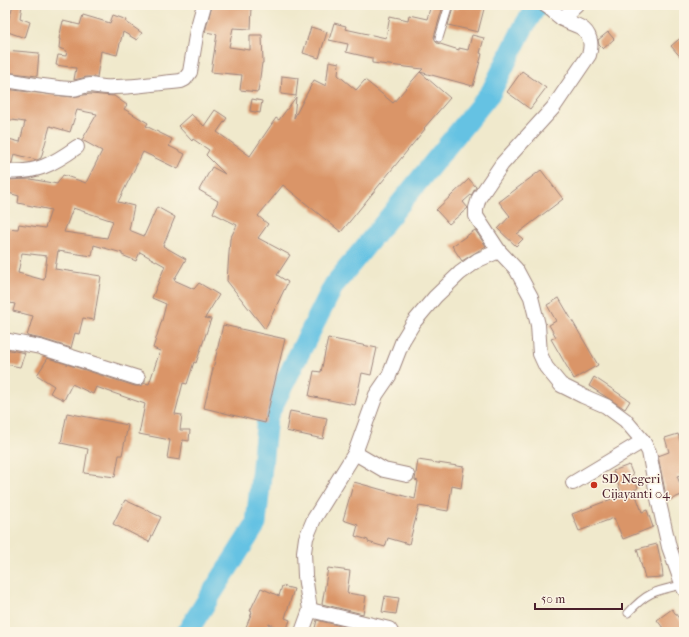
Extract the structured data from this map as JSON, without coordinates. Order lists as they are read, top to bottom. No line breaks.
{"places":["SD Negeri Cijayanti 04"],"scale_bar":"50 m"}
